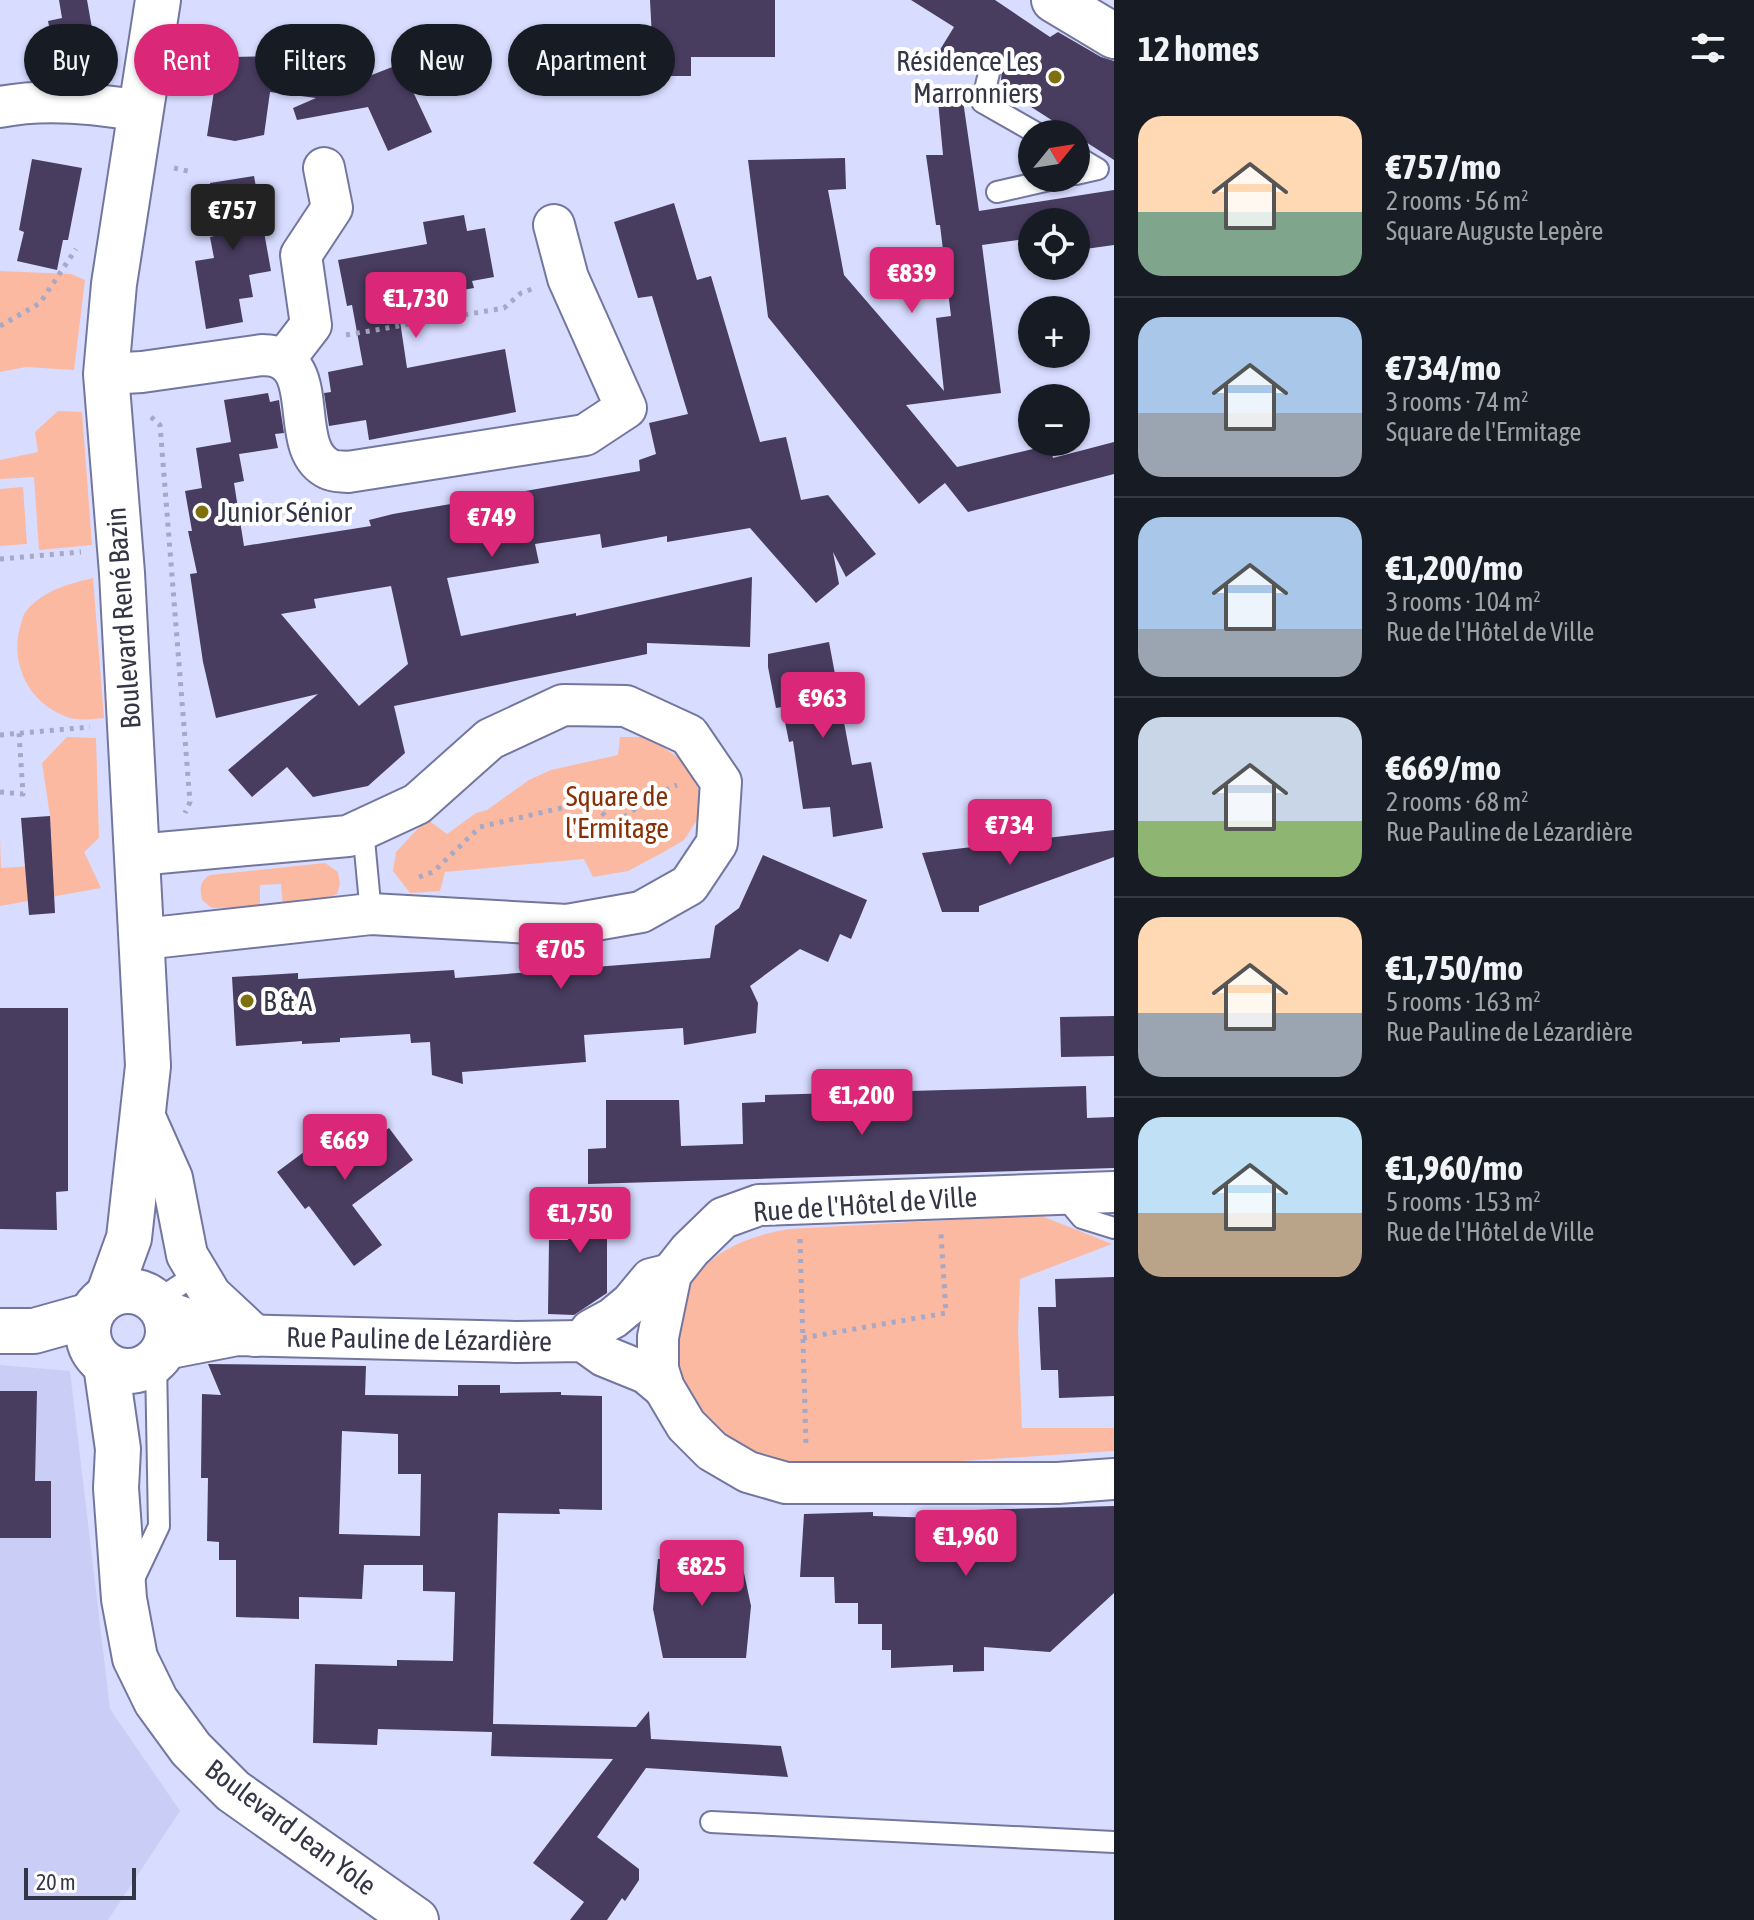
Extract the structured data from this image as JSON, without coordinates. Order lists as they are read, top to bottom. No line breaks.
{"streets":{"main road":["Boulevard René Bazin","Rue Pauline de Lézardière","Boulevard Jean Yole"],"street":["Rue de l'Hôtel de Ville"]},"crossings":[["Boulevard René Bazin","Rue Pauline de Lézardière"],["Boulevard René Bazin","Boulevard Jean Yole"],["Rue de l'Hôtel de Ville","Rue Pauline de Lézardière"],["Rue Pauline de Lézardière","Boulevard Jean Yole"]],"parks":["Square de l'Ermitage"],"places":["Résidence Les Marronniers","Junior Sénior","B & A"],"scale_bar":"20 m","north":"top right","page":{"heading":"12 homes","chip":["Buy","Rent","Filters","New","Apartment"],"list":[{"name":"€757/mo","note":"2 rooms · 56 m² · Square Auguste Lepère"},{"name":"€734/mo","note":"3 rooms · 74 m² · Square de l'Ermitage"},{"name":"€1,200/mo","note":"3 rooms · 104 m² · Rue de l'Hôtel de Ville"},{"name":"€669/mo","note":"2 rooms · 68 m² · Rue Pauline de Lézardière"},{"name":"€1,750/mo","note":"5 rooms · 163 m² · Rue Pauline de Lézardière"},{"name":"€1,960/mo","note":"5 rooms · 153 m² · Rue de l'Hôtel de Ville"}],"map_buttons":["+","−"],"price":["€757","€839","€1,730","€749","€963","€734","€705","€1,200","€669","€1,750","€1,960","€825"],"scale":"20 m"}}
